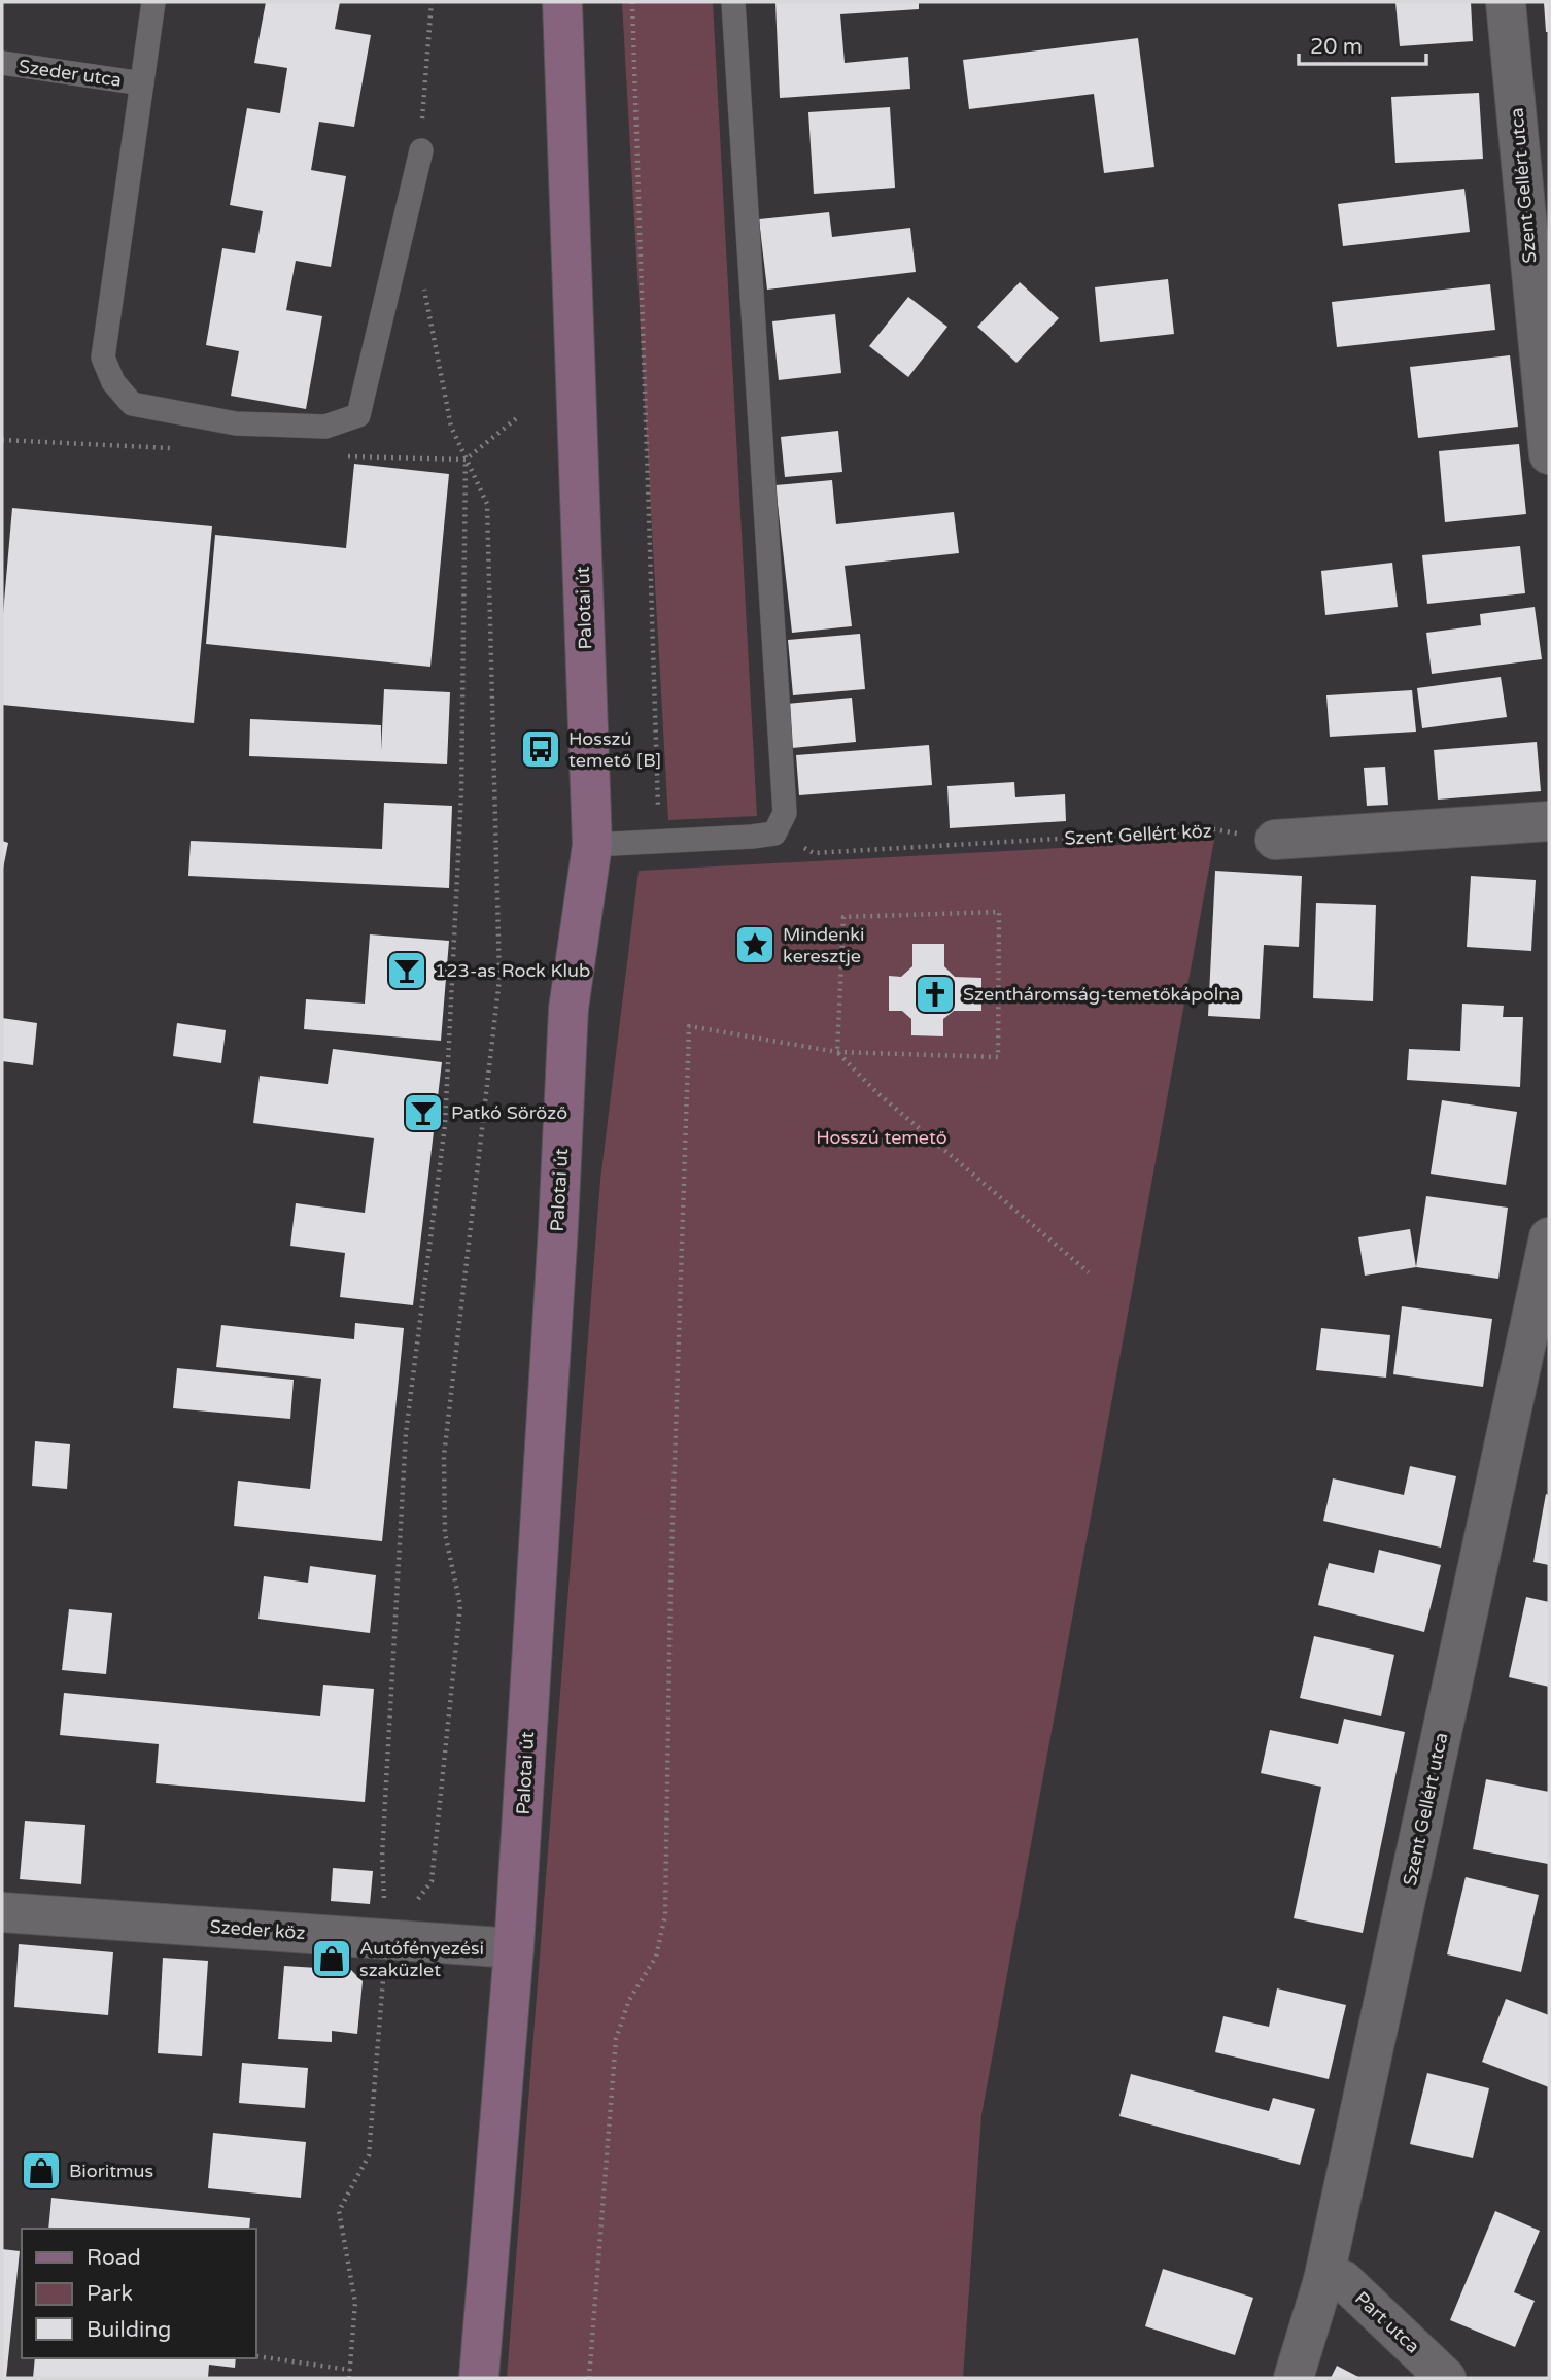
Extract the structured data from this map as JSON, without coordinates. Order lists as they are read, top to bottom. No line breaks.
{"streets":{"main road":["Palotai út"],"street":["Szent Gellért utca","Szeder köz","Part utca"],"lane":["Szeder utca"],"path":["Szent Gellért köz"]},"crossings":[["Szent Gellért utca","Part utca"],["Palotai út","Szeder köz"]],"parks":["Hosszú temető"],"places":{"bus stop":["Hosszú temető [B]"],"place":["Mindenki keresztje"],"bar":["123-as Rock Klub","Patkó Söröző"],"church":["Szentháromság-temetőkápolna"],"shop":["Autófényezési szaküzlet","Bioritmus"]},"legend":["Road","Park","Building"],"scale_bar":"20 m"}
